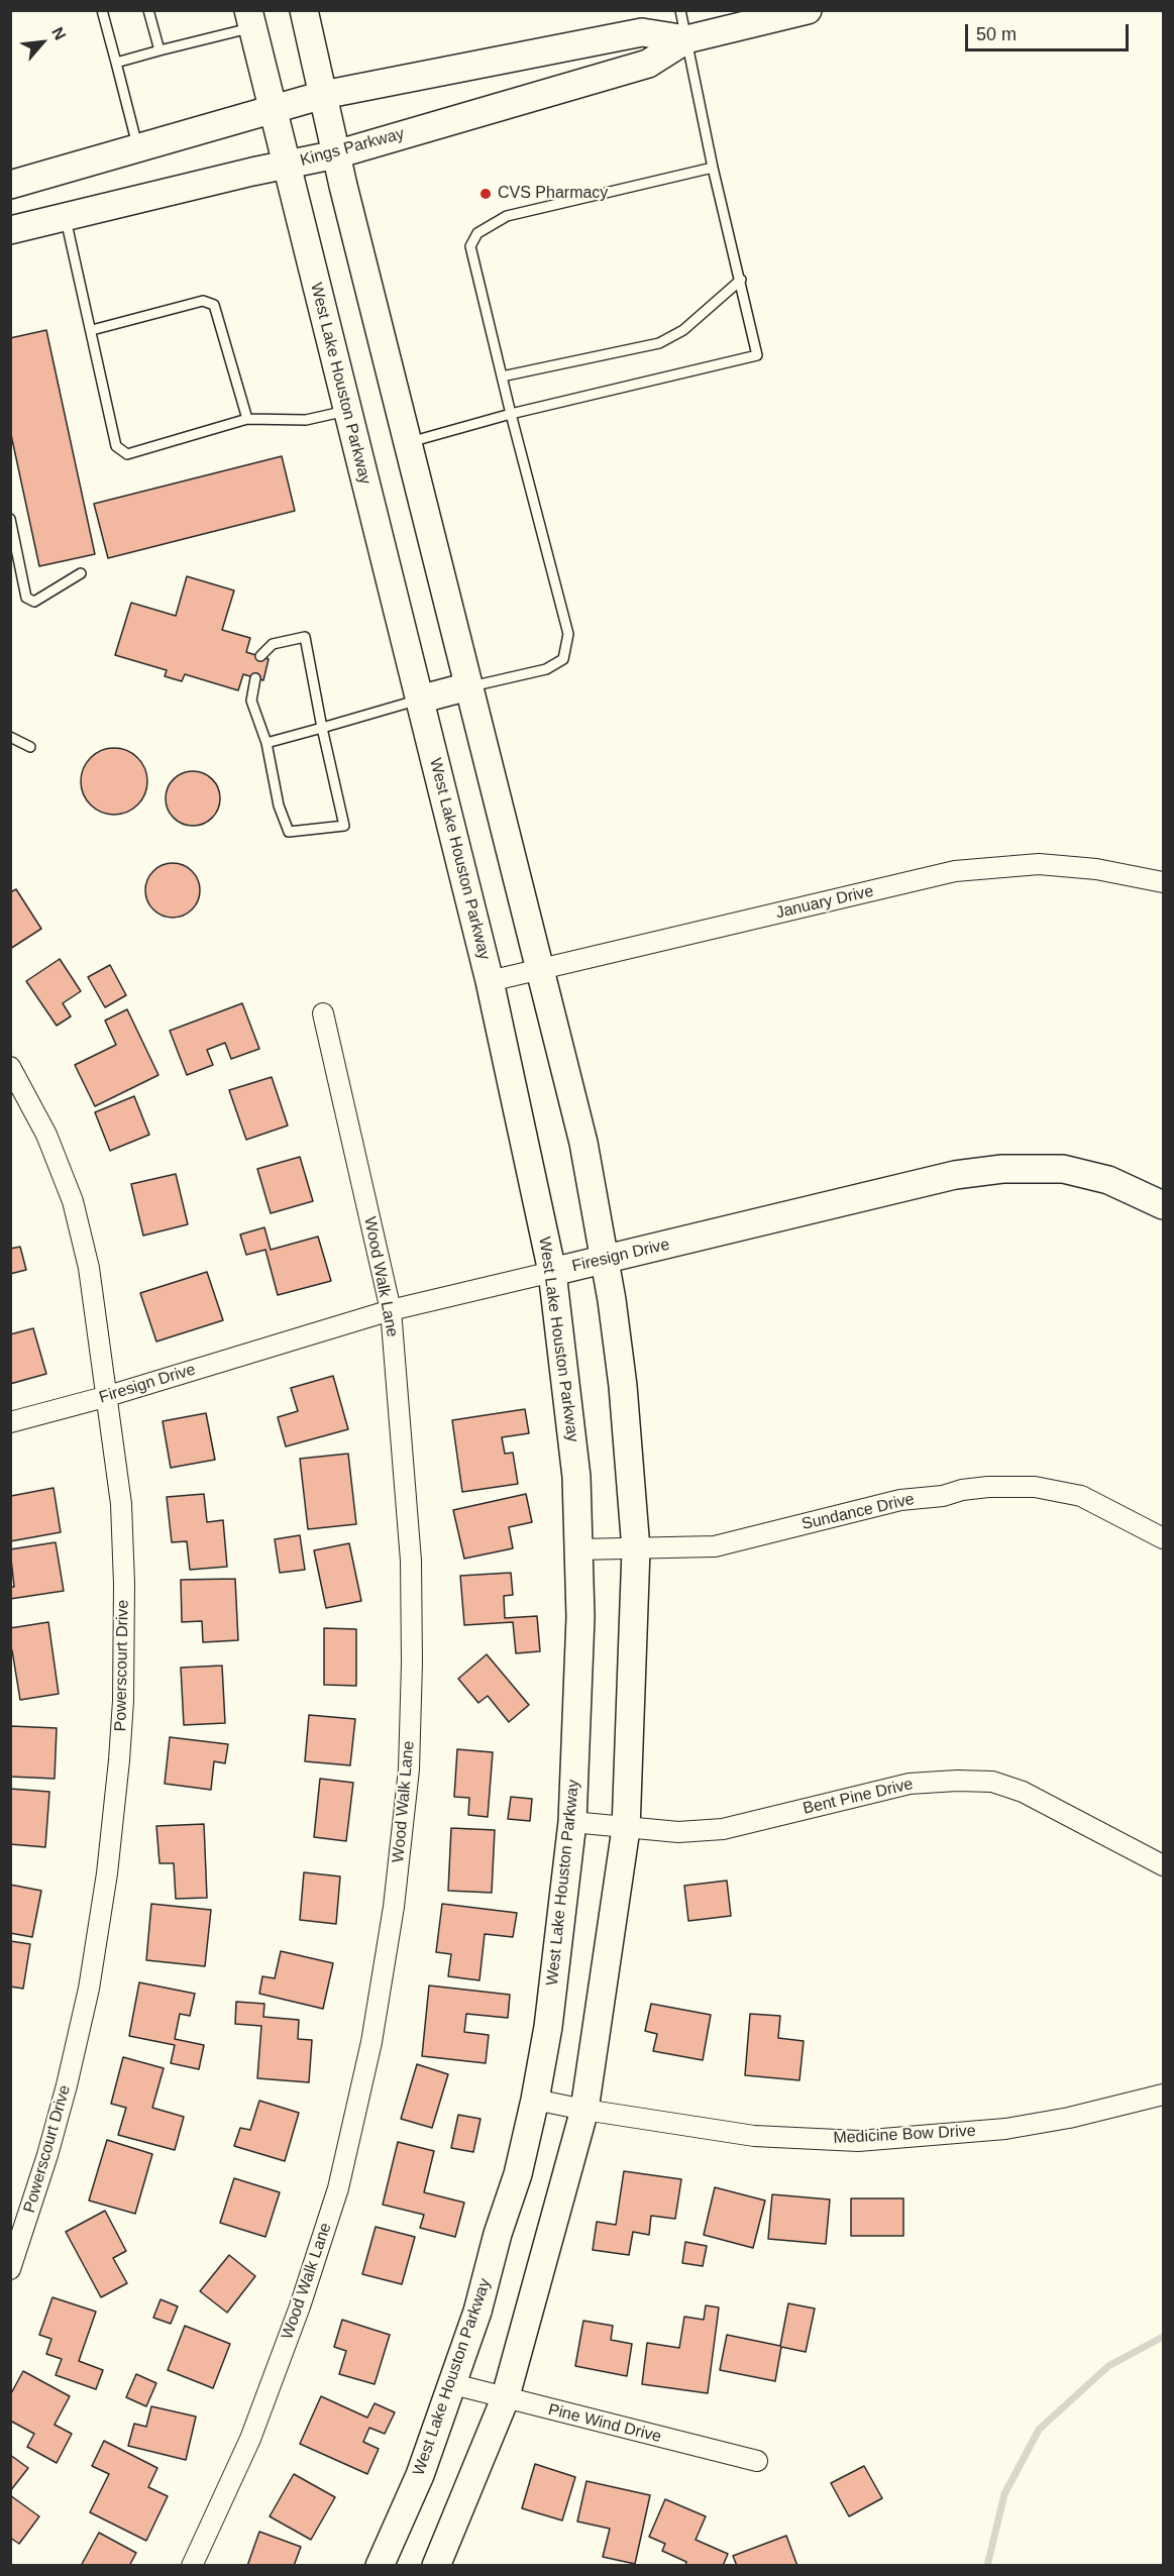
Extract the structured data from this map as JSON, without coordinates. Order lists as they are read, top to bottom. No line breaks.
{"streets":{"main road":["Kings Parkway","West Lake Houston Parkway","Firesign Drive"],"street":["January Drive","Wood Walk Lane","Sundance Drive","Powerscourt Drive","Bent Pine Drive","Medicine Bow Drive","Pine Wind Drive"]},"crossings":[["Kings Parkway","West Lake Houston Parkway"],["West Lake Houston Parkway","January Drive"],["West Lake Houston Parkway","Firesign Drive"],["West Lake Houston Parkway","Sundance Drive"],["West Lake Houston Parkway","Bent Pine Drive"],["West Lake Houston Parkway","Medicine Bow Drive"],["West Lake Houston Parkway","Pine Wind Drive"],["Firesign Drive","Wood Walk Lane"],["Firesign Drive","Powerscourt Drive"]],"places":["CVS Pharmacy"],"scale_bar":"50 m","north":"top right"}
